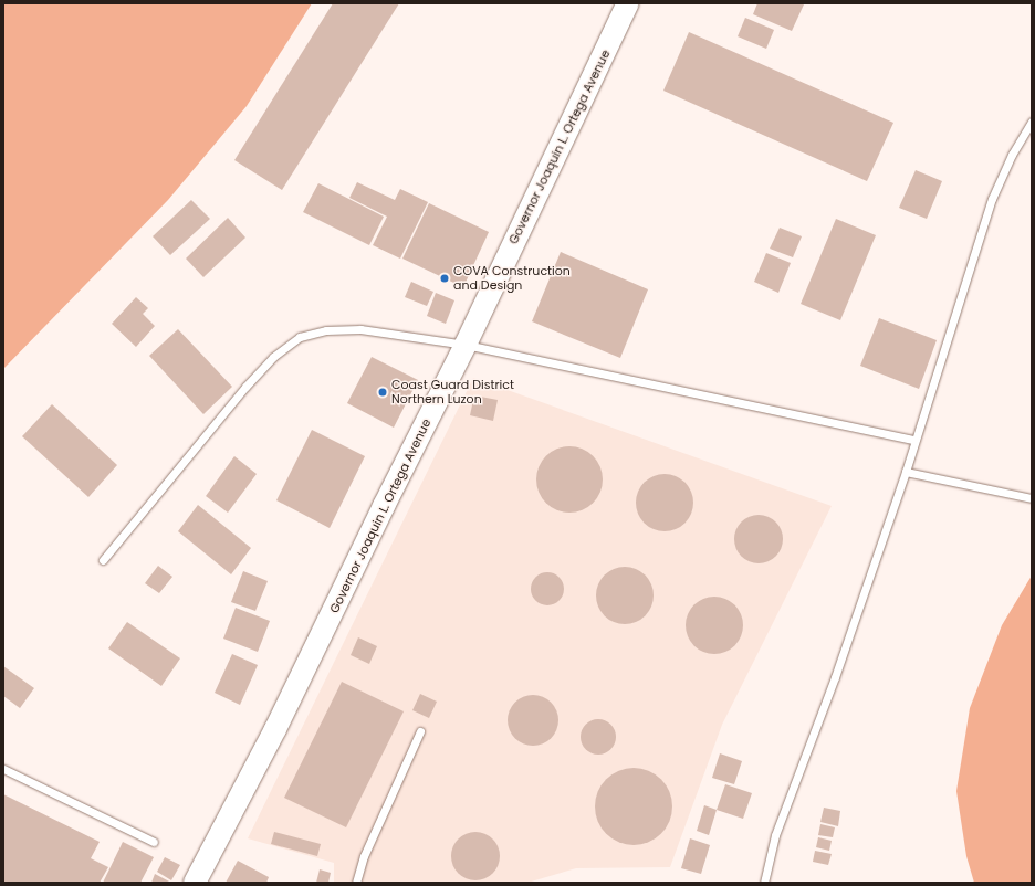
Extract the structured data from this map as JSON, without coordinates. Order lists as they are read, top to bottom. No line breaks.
{"streets":{"street":["Governor Joaquin L. Ortega Avenue"]},"places":["COVA Construction and Design","Coast Guard District Northern Luzon"]}
